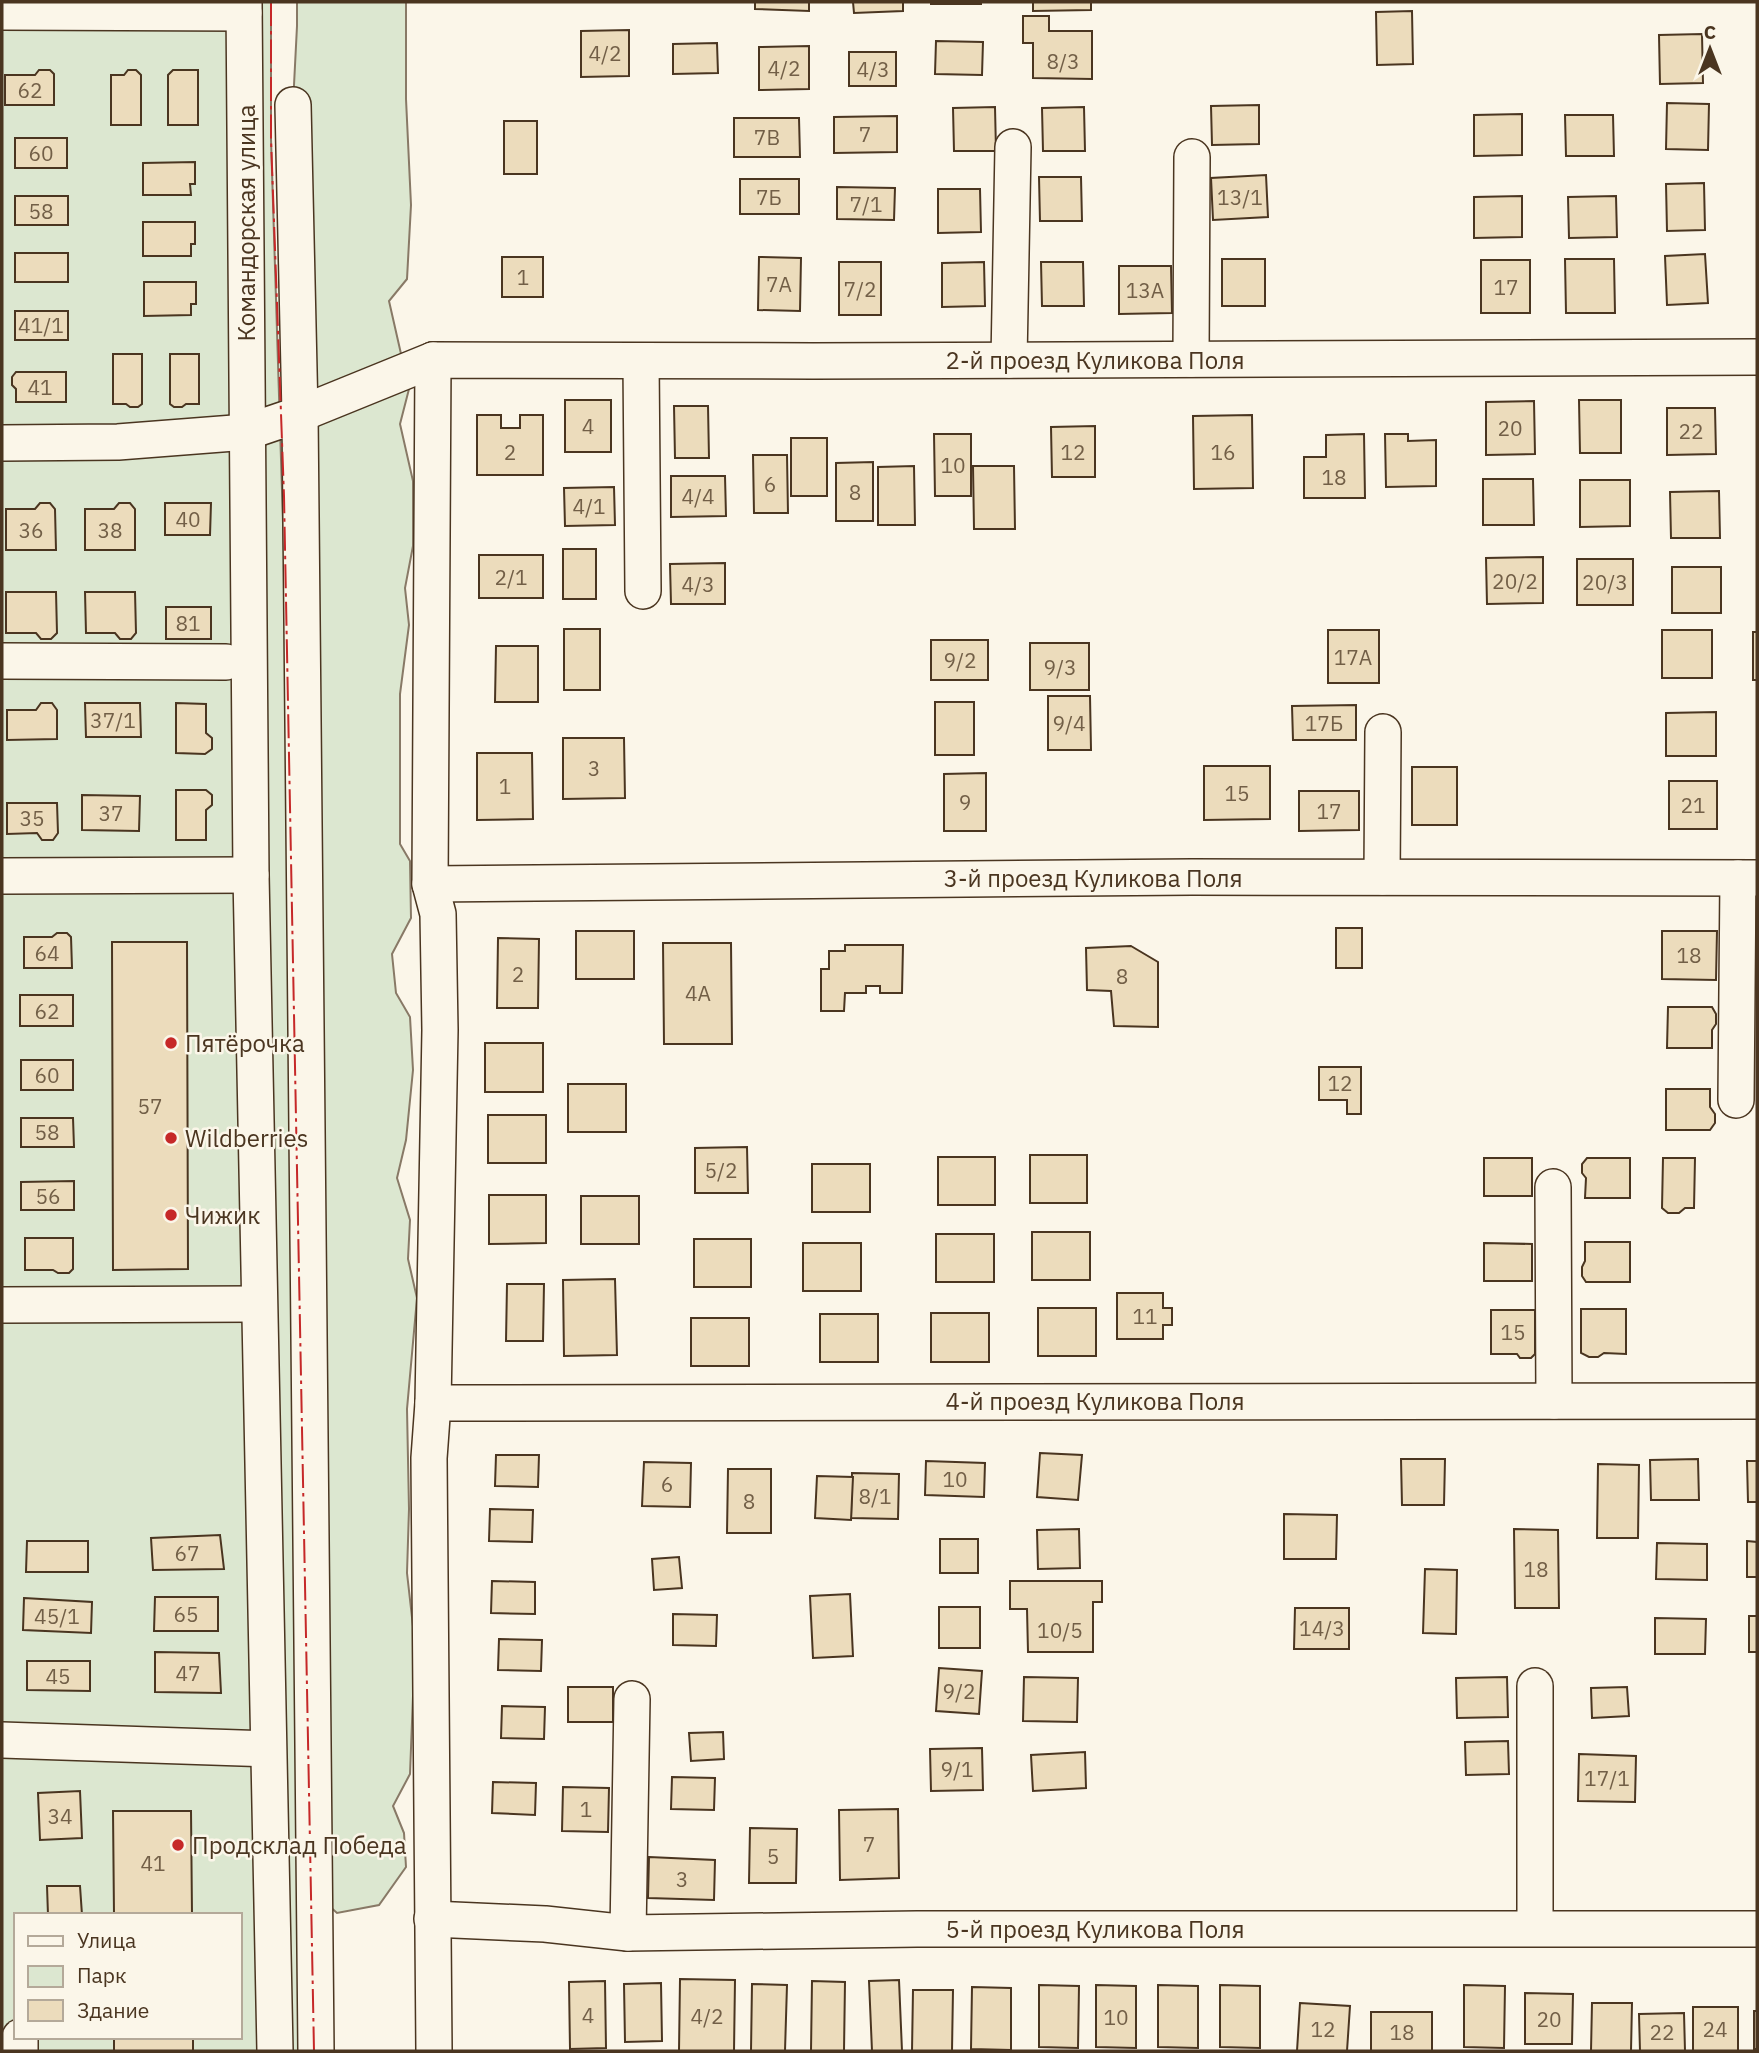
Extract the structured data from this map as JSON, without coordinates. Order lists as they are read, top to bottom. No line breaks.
{"streets":{"street":["Командорская улица","2-й проезд Куликова Поля","3-й проезд Куликова Поля","4-й проезд Куликова Поля","5-й проезд Куликова Поля"]},"places":["Пятёрочка","Wildberries","Чижик","Продсклад Победа"],"house_numbers":["4/2","8/3","4/2","4/3","62","7","7В","60","7Б","13/1","7/1","58","1","7А","17","7/2","13А","41/1","41","4","20","22","2","12","16","10","18","6","8","4/4","4/1","40","36","38","2/1","20/2","20/3","4/3","81","17А","9/2","9/3","37/1","9/4","17Б","3","1","15","9","21","17","37","35","64","18","2","8","4А","62","60","12","57","58","5/2","56","11","15","10","6","8/1","8","67","18","65","45/1","14/3","10/5","47","45","9/2","9/1","17/1","1","34","7","5","41","3","4","4/2","10","20","12","24","18","22"],"legend":["Улица","Парк","Здание"],"north":"top"}
